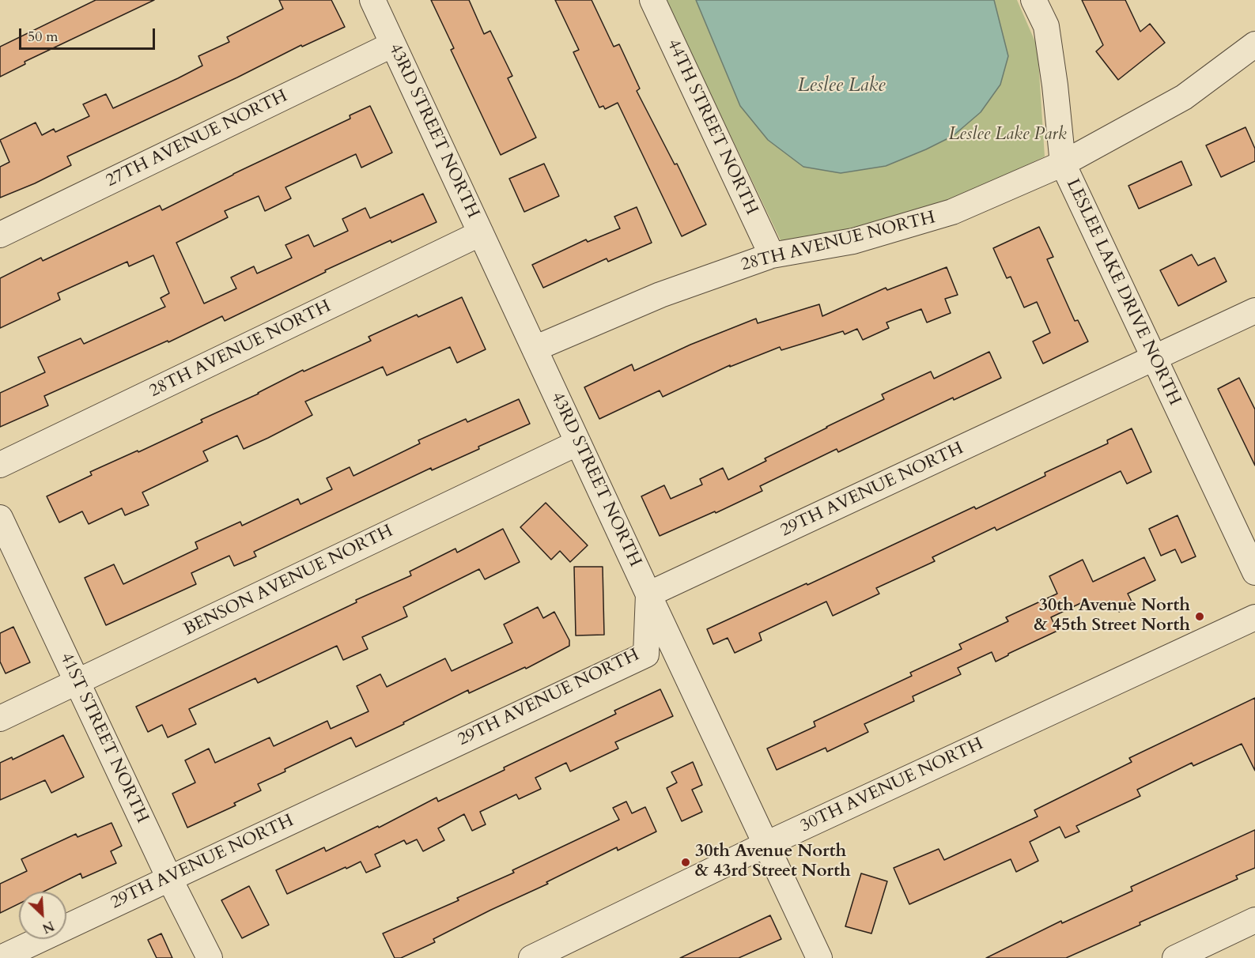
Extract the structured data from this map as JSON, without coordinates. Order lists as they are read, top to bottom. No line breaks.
{"streets":{"street":["44TH STREET NORTH","43RD STREET NORTH","27TH AVENUE NORTH","28TH AVENUE NORTH","LESLEE LAKE DRIVE NORTH","29TH AVENUE NORTH","BENSON AVENUE NORTH","41ST STREET NORTH","30TH AVENUE NORTH"]},"crossings":[["44TH STREET NORTH","28TH AVENUE NORTH"],["43RD STREET NORTH","27TH AVENUE NORTH"],["43RD STREET NORTH","28TH AVENUE NORTH"],["43RD STREET NORTH","29TH AVENUE NORTH"],["43RD STREET NORTH","BENSON AVENUE NORTH"],["43RD STREET NORTH","30TH AVENUE NORTH"],["28TH AVENUE NORTH","LESLEE LAKE DRIVE NORTH"],["LESLEE LAKE DRIVE NORTH","29TH AVENUE NORTH"],["29TH AVENUE NORTH","41ST STREET NORTH"],["BENSON AVENUE NORTH","41ST STREET NORTH"]],"water":["Leslee Lake"],"parks":["Leslee Lake Park"],"places":["30th Avenue North & 45th Street North","30th Avenue North & 43rd Street North"],"scale_bar":"50 m","north":"bottom right"}
